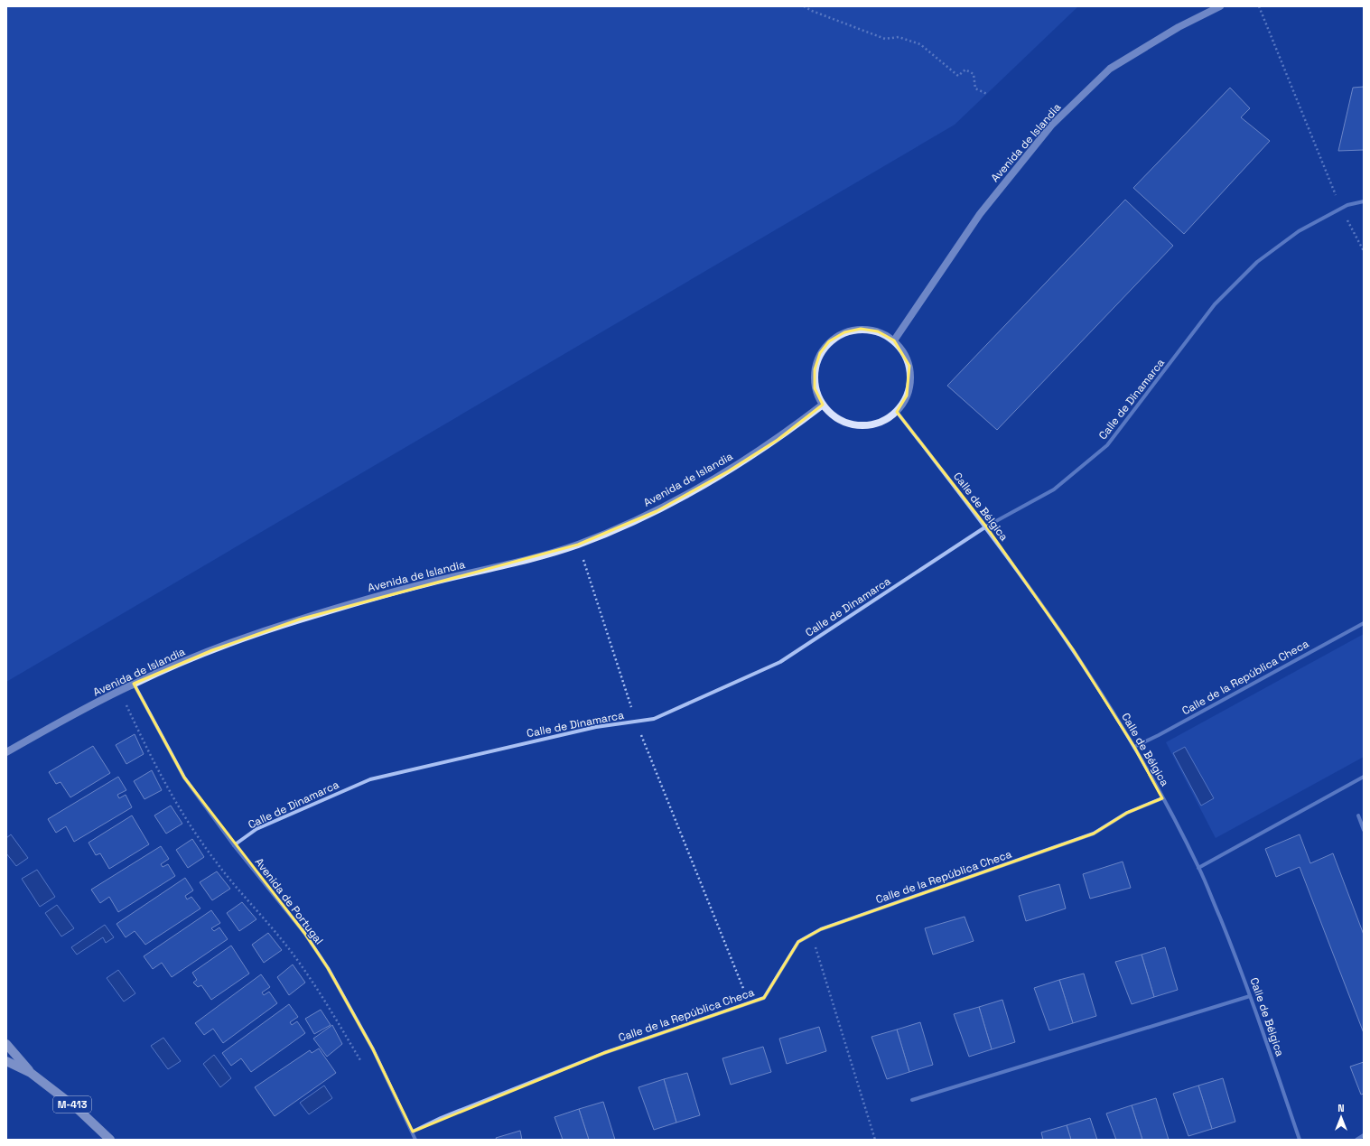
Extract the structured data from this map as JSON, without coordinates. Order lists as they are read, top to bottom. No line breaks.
{"streets":{"main road":["M-413"],"street":["Avenida de Islandia","Calle de Dinamarca","Calle de Bélgica","Calle de la República Checa","Avenida de Portugal"]},"crossings":[["Avenida de Islandia","Calle de Bélgica"],["Avenida de Islandia","Avenida de Portugal"],["Calle de Dinamarca","Calle de Bélgica"],["Calle de Dinamarca","Avenida de Portugal"],["Calle de Bélgica","Calle de la República Checa"],["Calle de la República Checa","Avenida de Portugal"]],"north":"top"}
